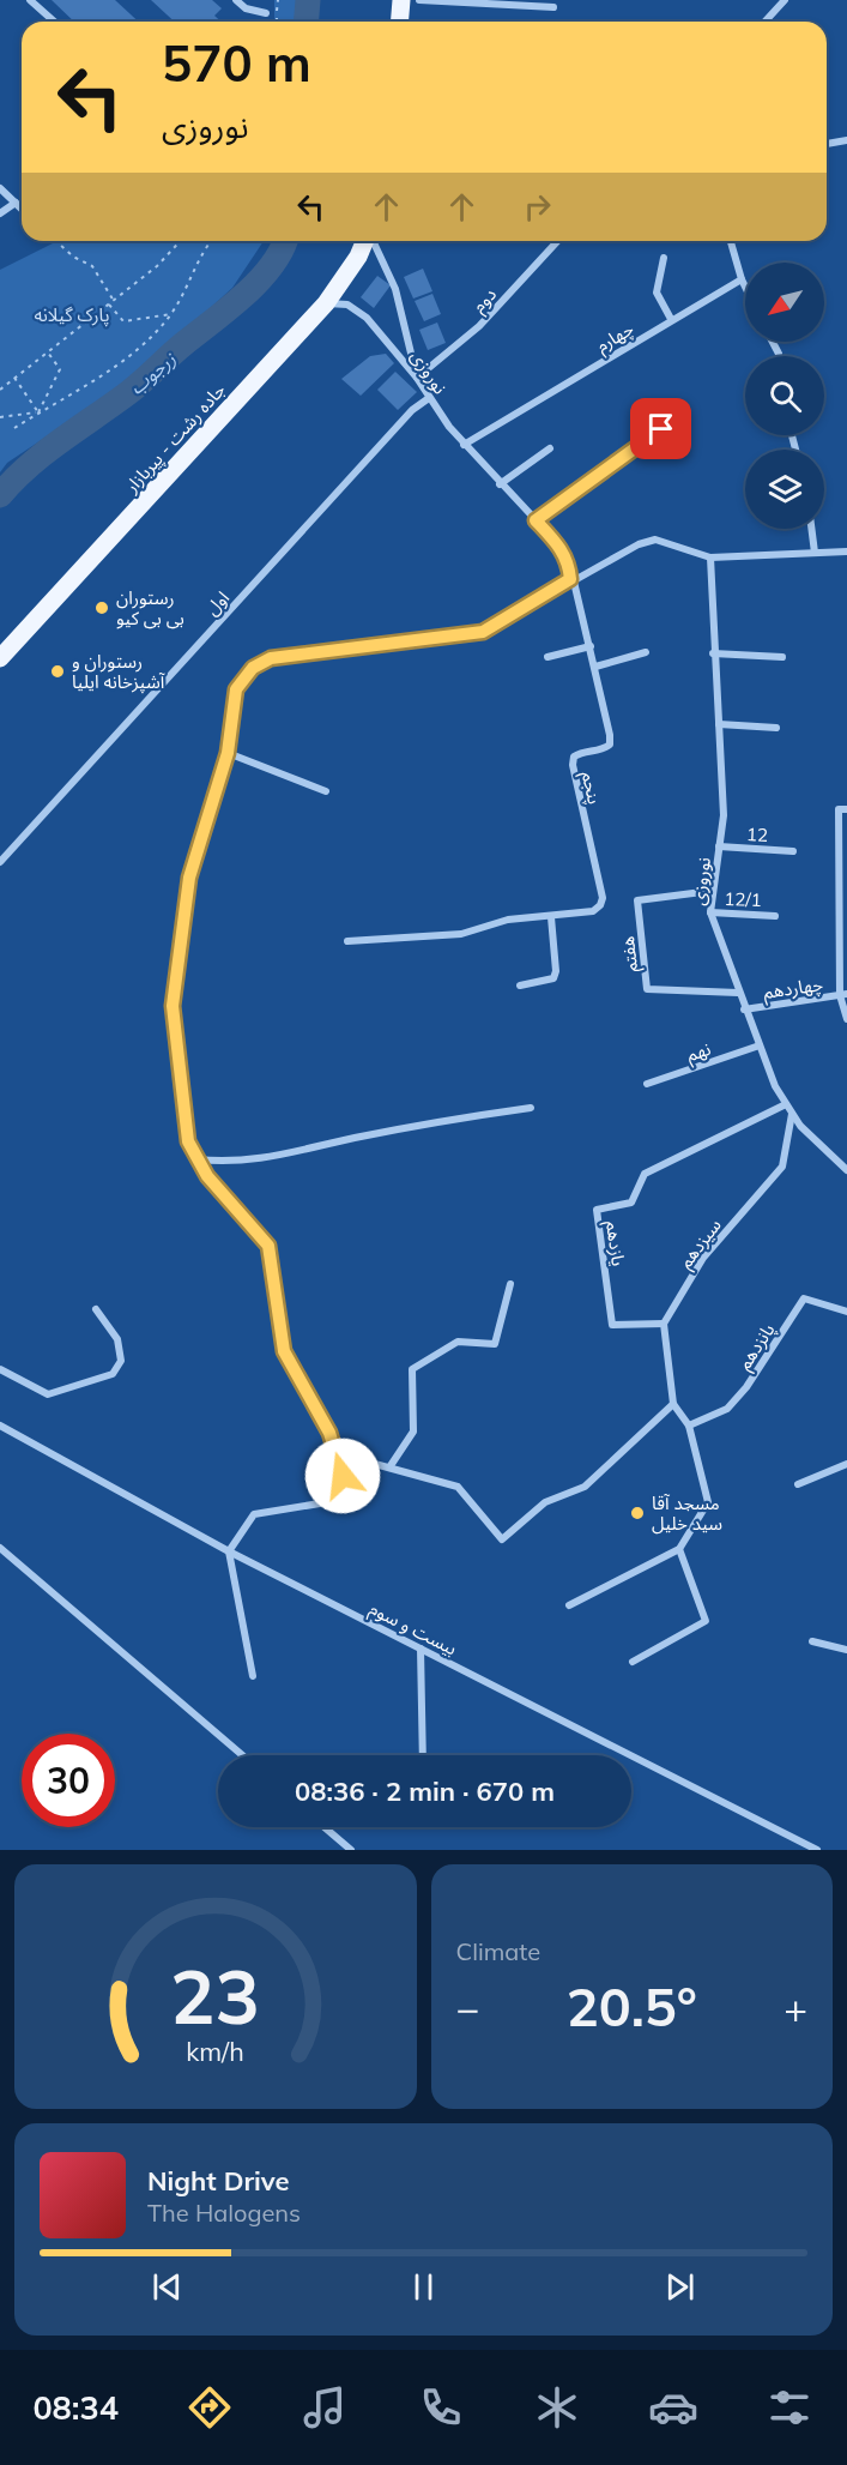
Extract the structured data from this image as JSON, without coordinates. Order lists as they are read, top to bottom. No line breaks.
{"streets":{"main road":["جاده رشت - پیربازار"],"street":["دوم","چهارم","نوروزی","اول","پنجم","12","12/1","هفتم","چهاردهم","نهم","یازدهم","سیزدهم","پانزدهم","بیست و سوم"]},"crossings":[["دوم","نوروزی"],["چهارم","نوروزی"],["نوروزی","جاده رشت - پیربازار"],["نوروزی","اول"],["نوروزی","پنجم"],["نوروزی","12"],["نوروزی","12/1"],["نوروزی","هفتم"],["نوروزی","چهاردهم"],["نوروزی","نهم"],["نوروزی","یازدهم"],["نوروزی","سیزدهم"],["یازدهم","سیزدهم"]],"water":["زرجوب"],"parks":["پارک گیلانه"],"places":["رستوران بی بی کیو","رستوران و آشپزخانه ایلیا","مسجد آقا سید خلیل"],"north":"bottom left","page":{"turn":["570 m","نوروزی"],"limit":"30","trip":"08:36 · 2 min · 670 m","tile":"Climate","heat":["−","20.5°","+"],"song":["Night Drive","The Halogens"],"tabs":"08:34","gauge":["23","km/h"]}}
